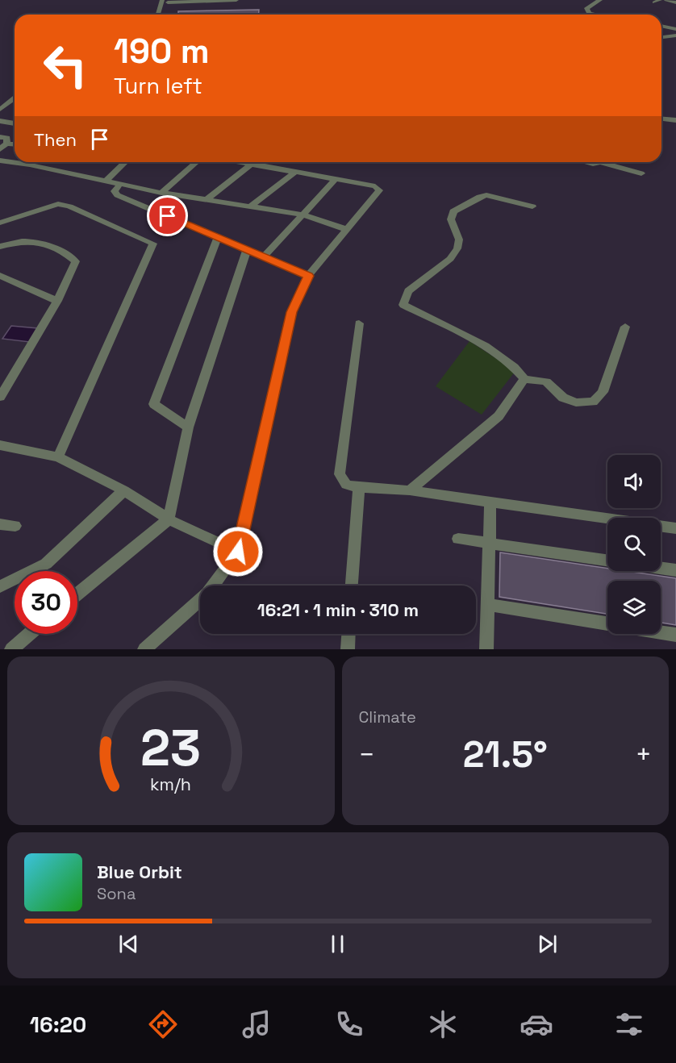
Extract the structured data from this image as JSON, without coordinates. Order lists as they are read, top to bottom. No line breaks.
{"page":{"turn":["190 m","Turn left"],"then":"Then","limit":"30","trip":"16:21 · 1 min · 310 m","tile":"Climate","heat":["−","21.5°","+"],"song":["Blue Orbit","Sona"],"tabs":"16:20","gauge":["23","km/h"]}}
